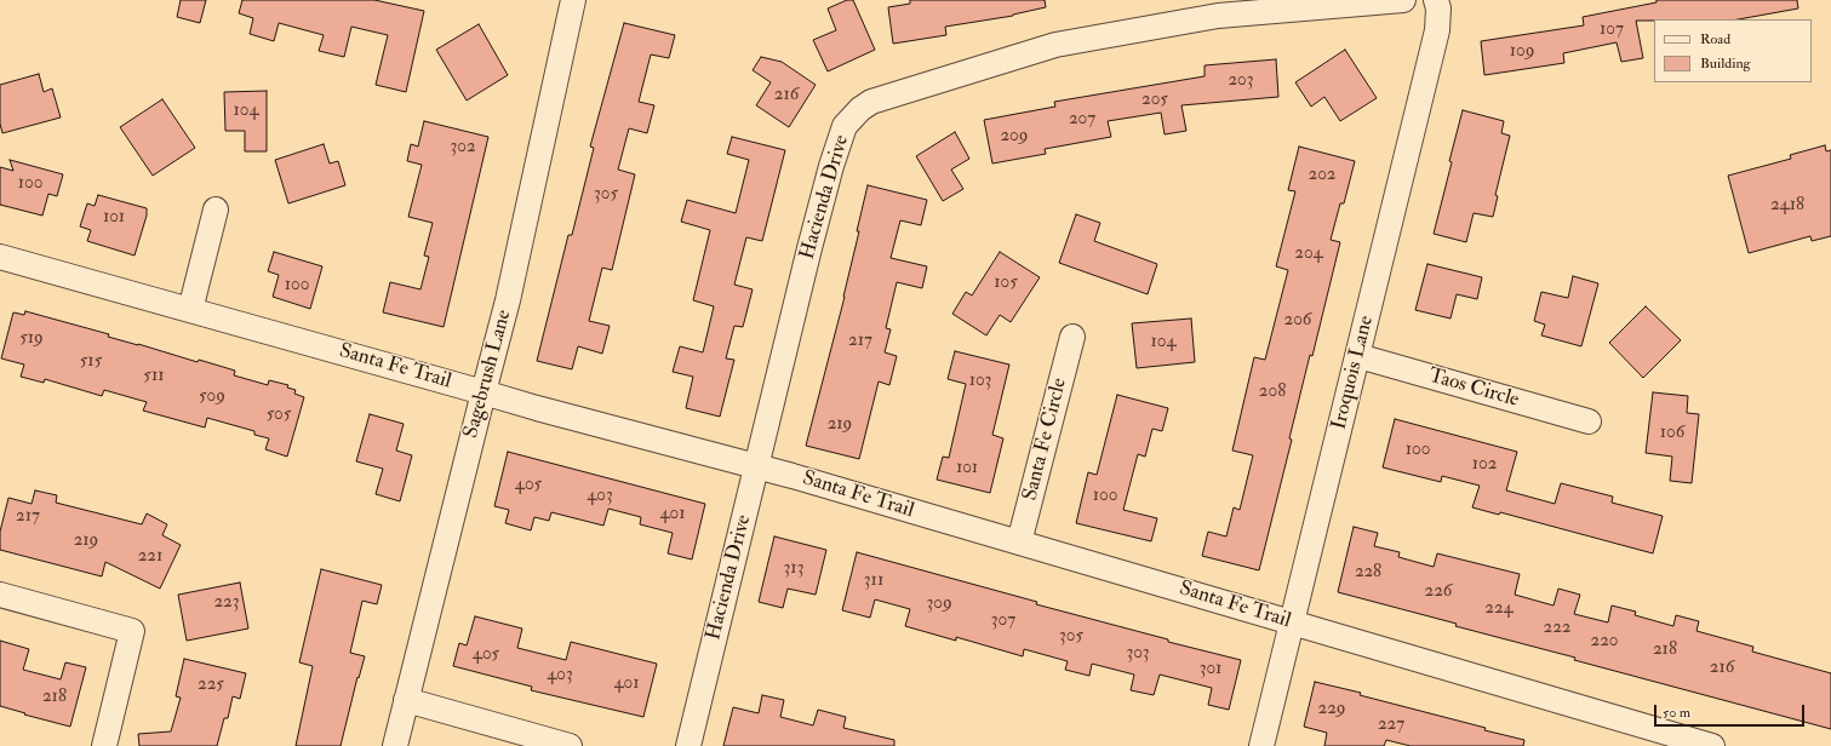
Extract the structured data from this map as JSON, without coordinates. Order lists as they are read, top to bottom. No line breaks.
{"streets":{"street":["Hacienda Drive","Santa Fe Trail","Iroquois Lane","Sagebrush Lane","Taos Circle","Santa Fe Circle"]},"crossings":[["Hacienda Drive","Santa Fe Trail"],["Santa Fe Trail","Iroquois Lane"],["Santa Fe Trail","Sagebrush Lane"],["Santa Fe Trail","Santa Fe Circle"],["Iroquois Lane","Taos Circle"]],"house_numbers":["107","109","203","216","205","104","207","209","302","202","100","305","2418","101","204","105","100","206","519","217","104","515","511","103","208","509","505","219","106","100","102","101","405","403","100","401","217","219","221","313","228","311","226","223","309","224","307","222","305","220","218","303","405","216","301","403","401","225","218","229","227"],"legend":["Road","Building"],"scale_bar":"50 m"}
